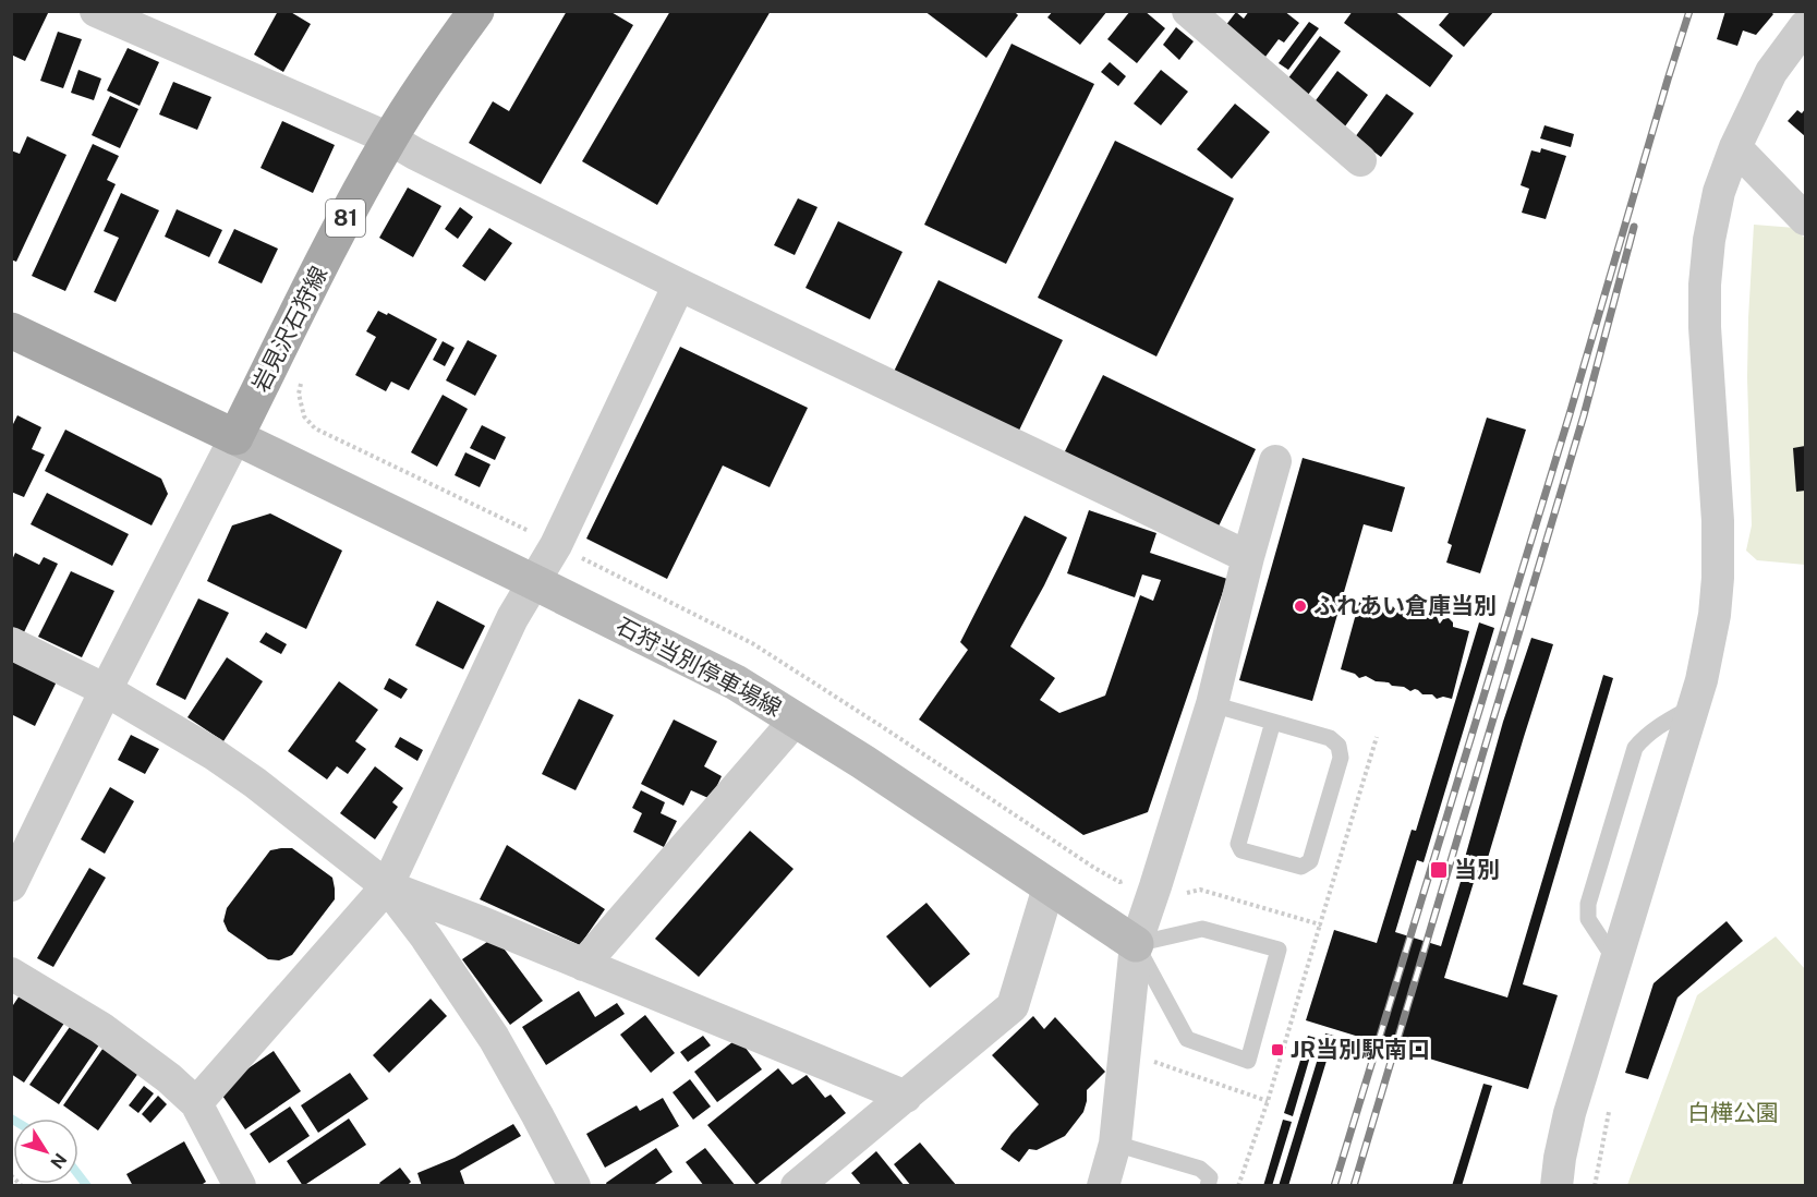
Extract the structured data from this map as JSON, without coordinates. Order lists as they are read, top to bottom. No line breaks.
{"streets":{"main road":["81","岩見沢石狩線","石狩当別停車場線"]},"crossings":[["岩見沢石狩線","石狩当別停車場線"]],"parks":["白樺公園"],"places":{"other":["ふれあい倉庫当別"],"transit":["当別","JR当別駅南口"]},"north":"bottom right"}
